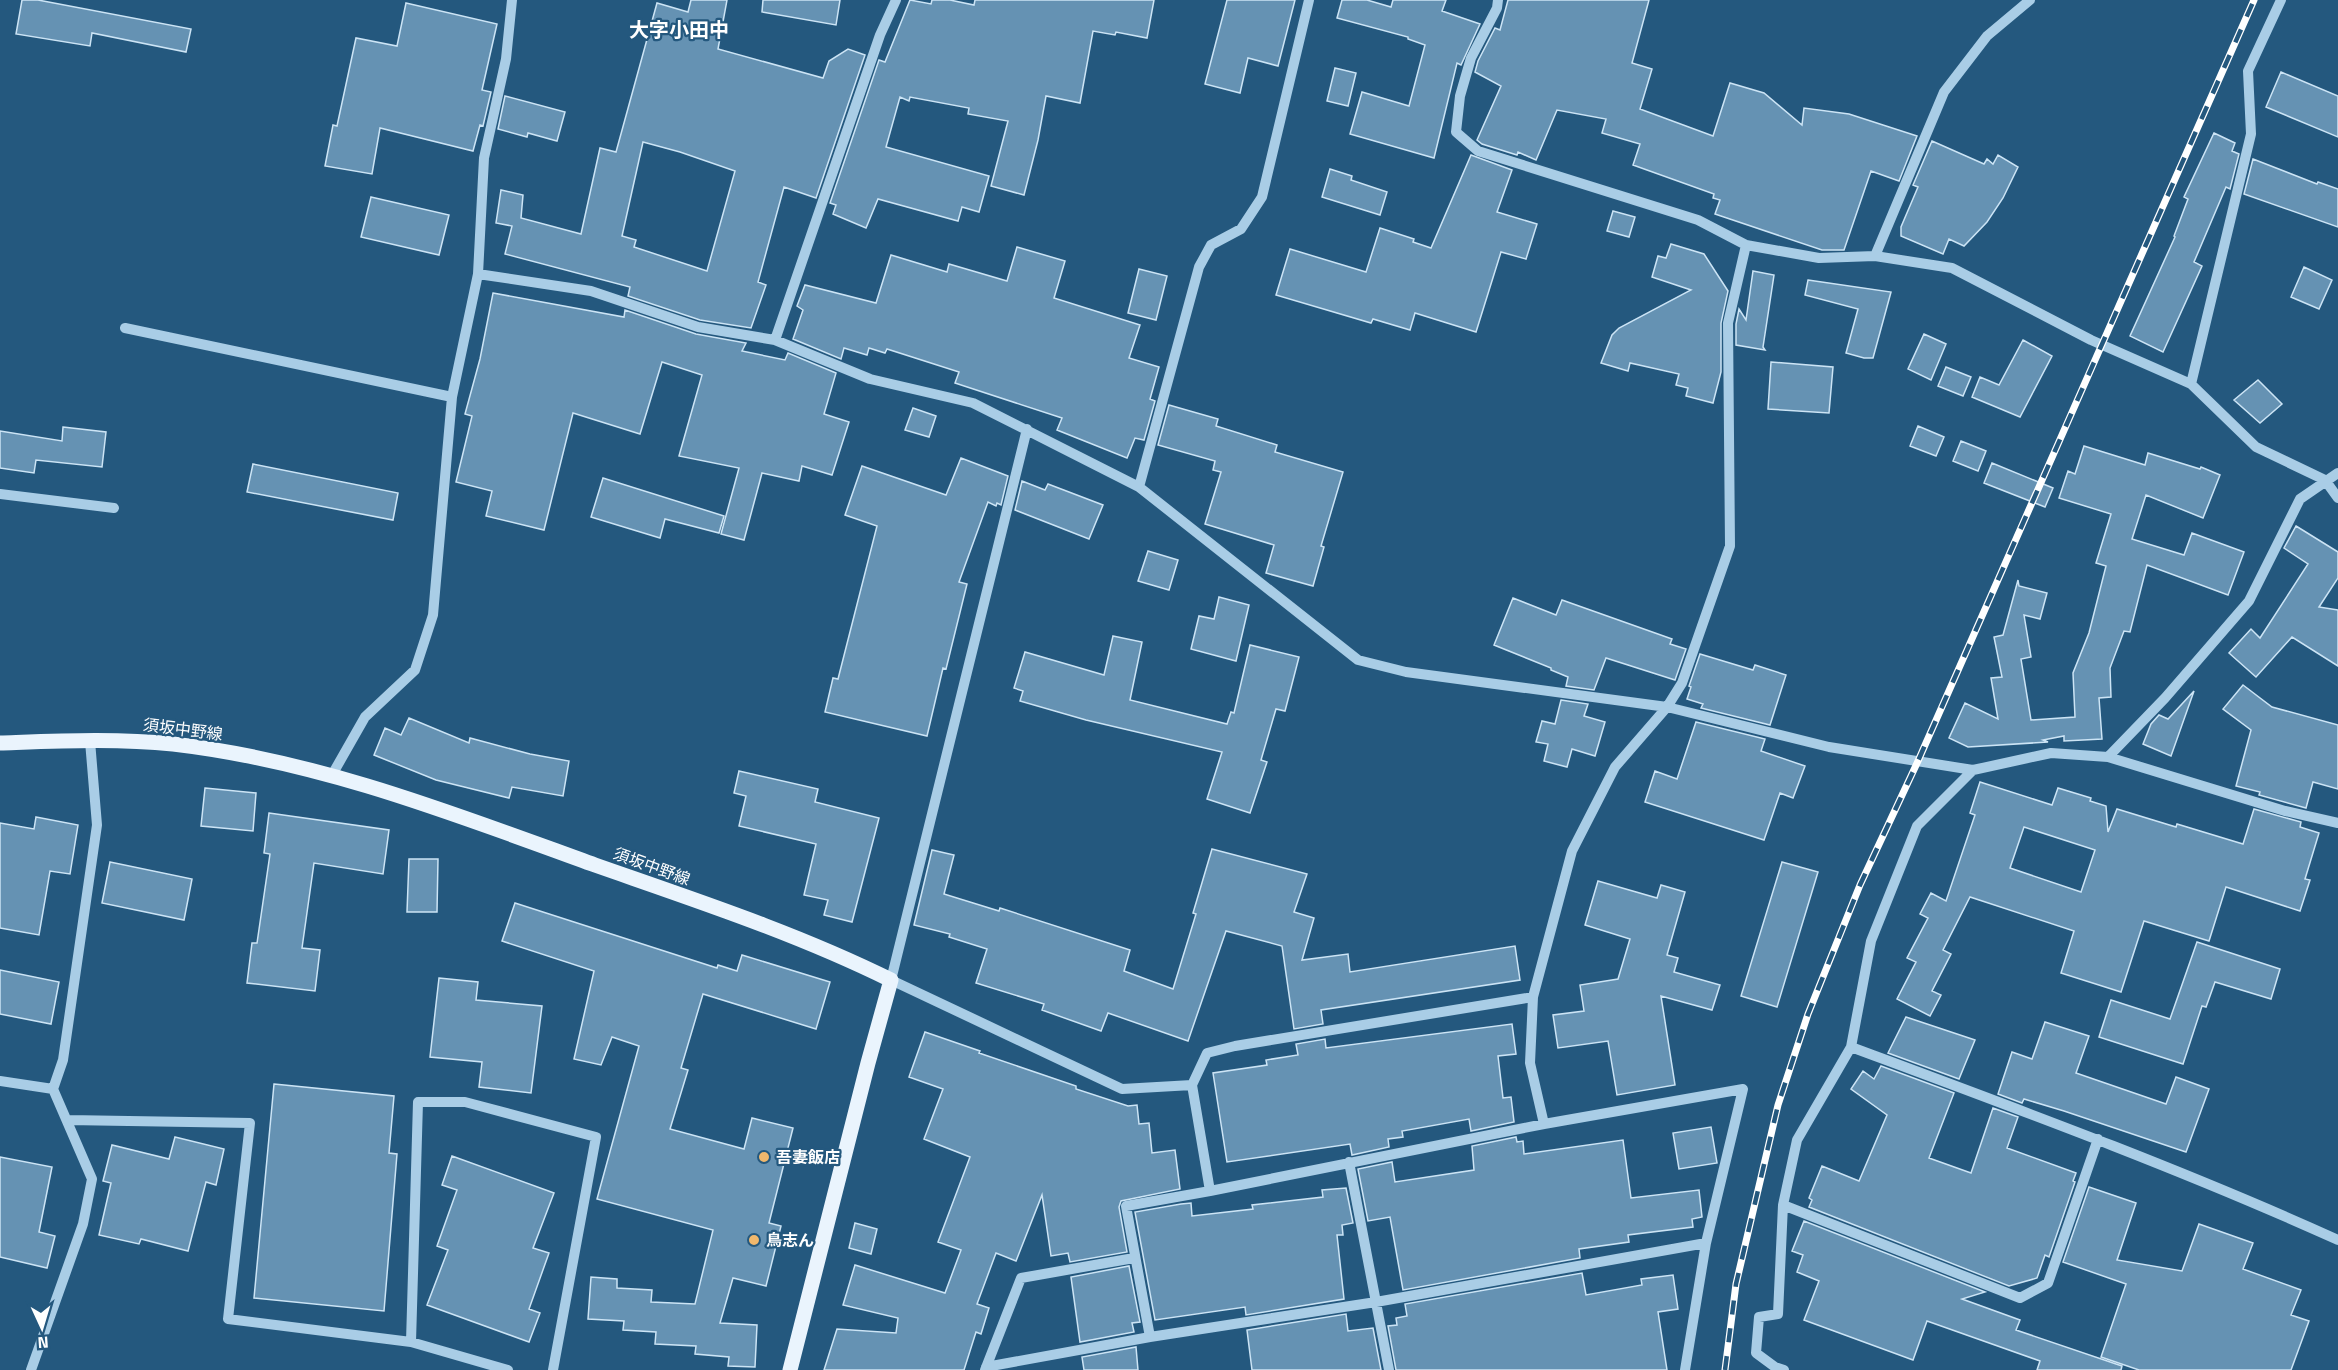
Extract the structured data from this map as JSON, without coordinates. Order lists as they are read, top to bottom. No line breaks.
{"streets":{"main road":["須坂中野線"]},"districts":["大字小田中"],"places":["吾妻飯店","鳥志ん"],"north":"bottom"}
